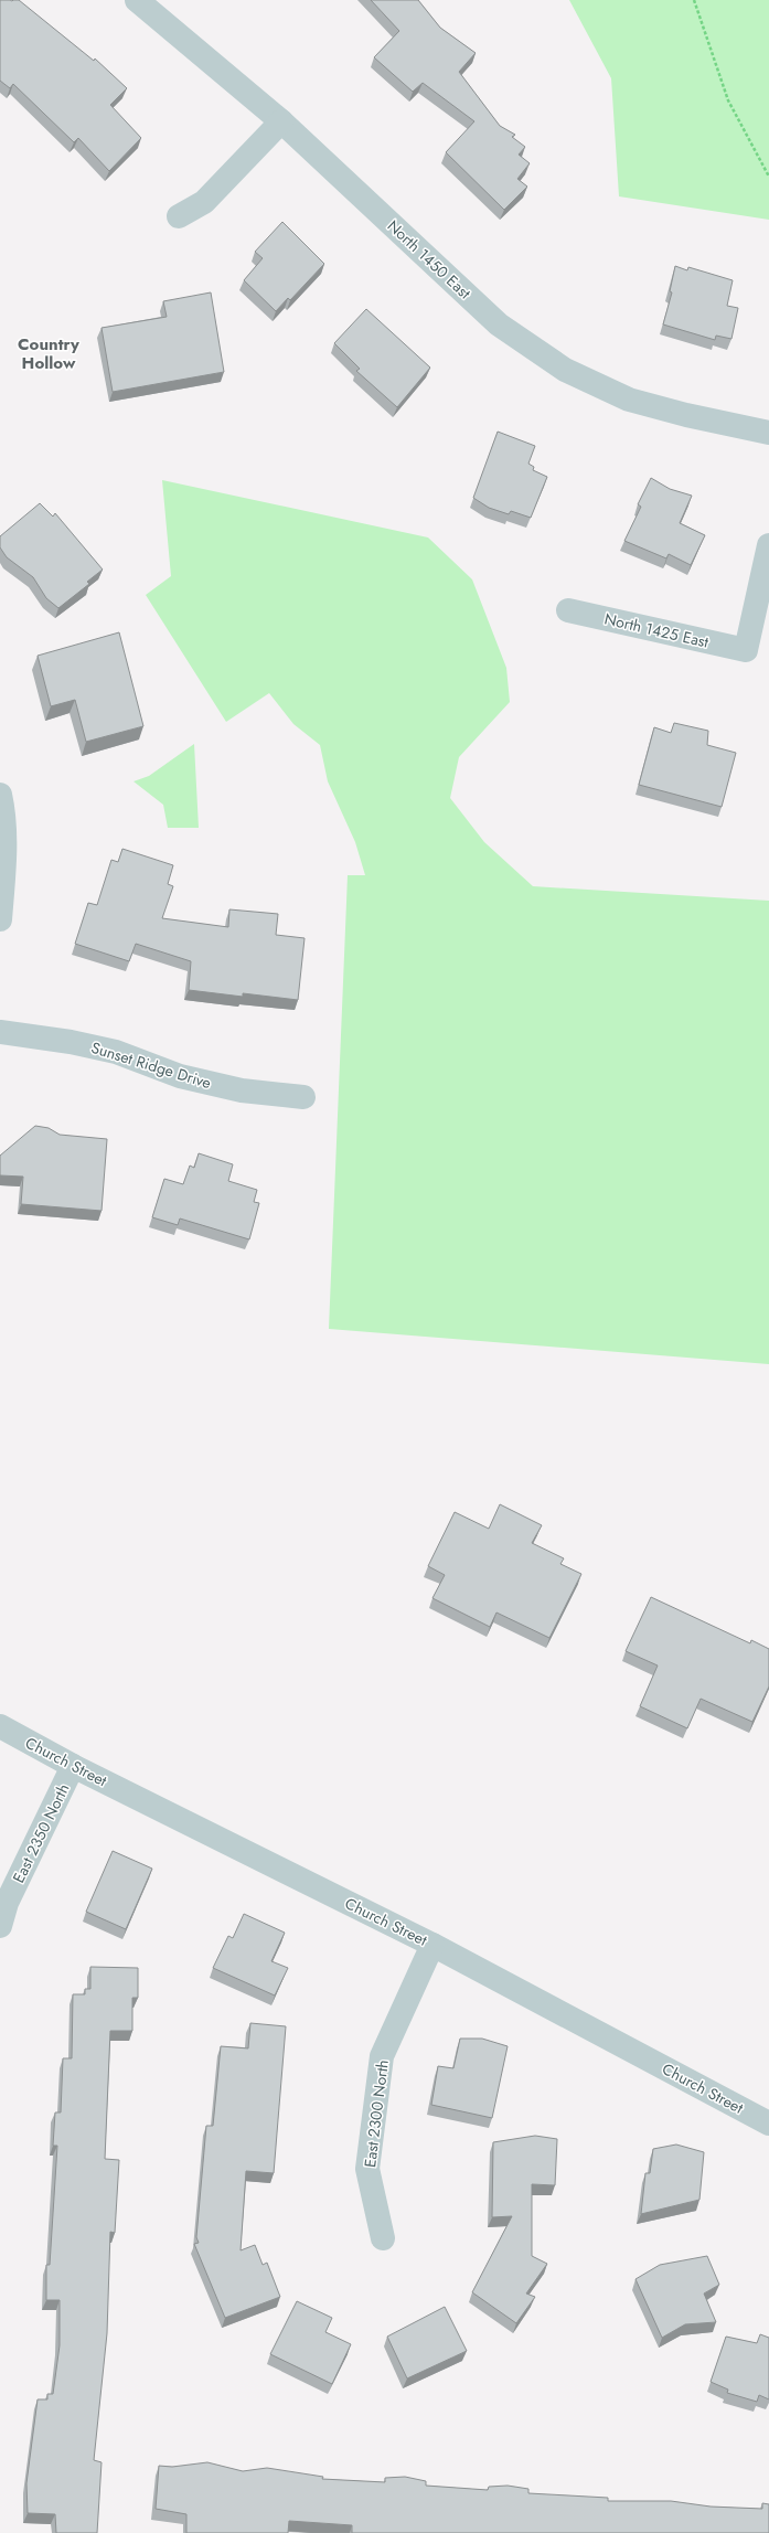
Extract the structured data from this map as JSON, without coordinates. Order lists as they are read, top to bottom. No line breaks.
{"streets":{"street":["North 1450 East","North 1425 East","Sunset Ridge Drive","Church Street","East 2350 North","East 2300 North"]},"crossings":[["Church Street","East 2350 North"],["Church Street","East 2300 North"]],"districts":["Country Hollow"]}
